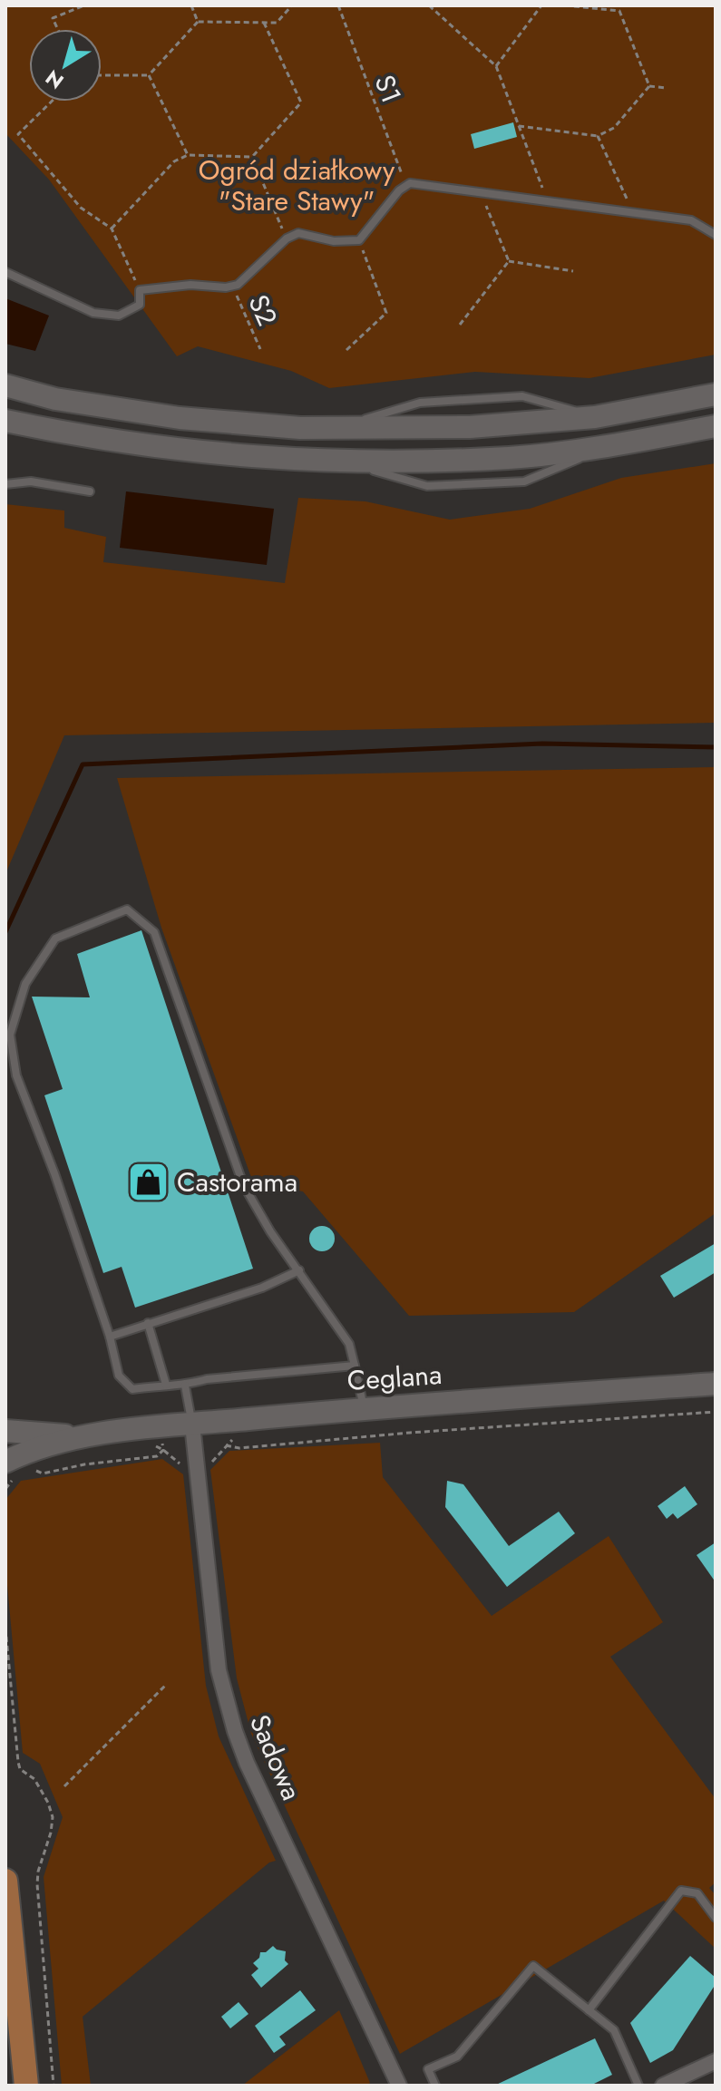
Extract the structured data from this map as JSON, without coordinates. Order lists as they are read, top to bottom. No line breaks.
{"streets":{"main road":["Ceglana"],"street":["Sadowa"],"path":["S1","S2"]},"crossings":[["Ceglana","Sadowa"]],"parks":["Ogród działkowy \"Stare Stawy\""],"places":{"shop":["Castorama"]},"north":"bottom left"}
